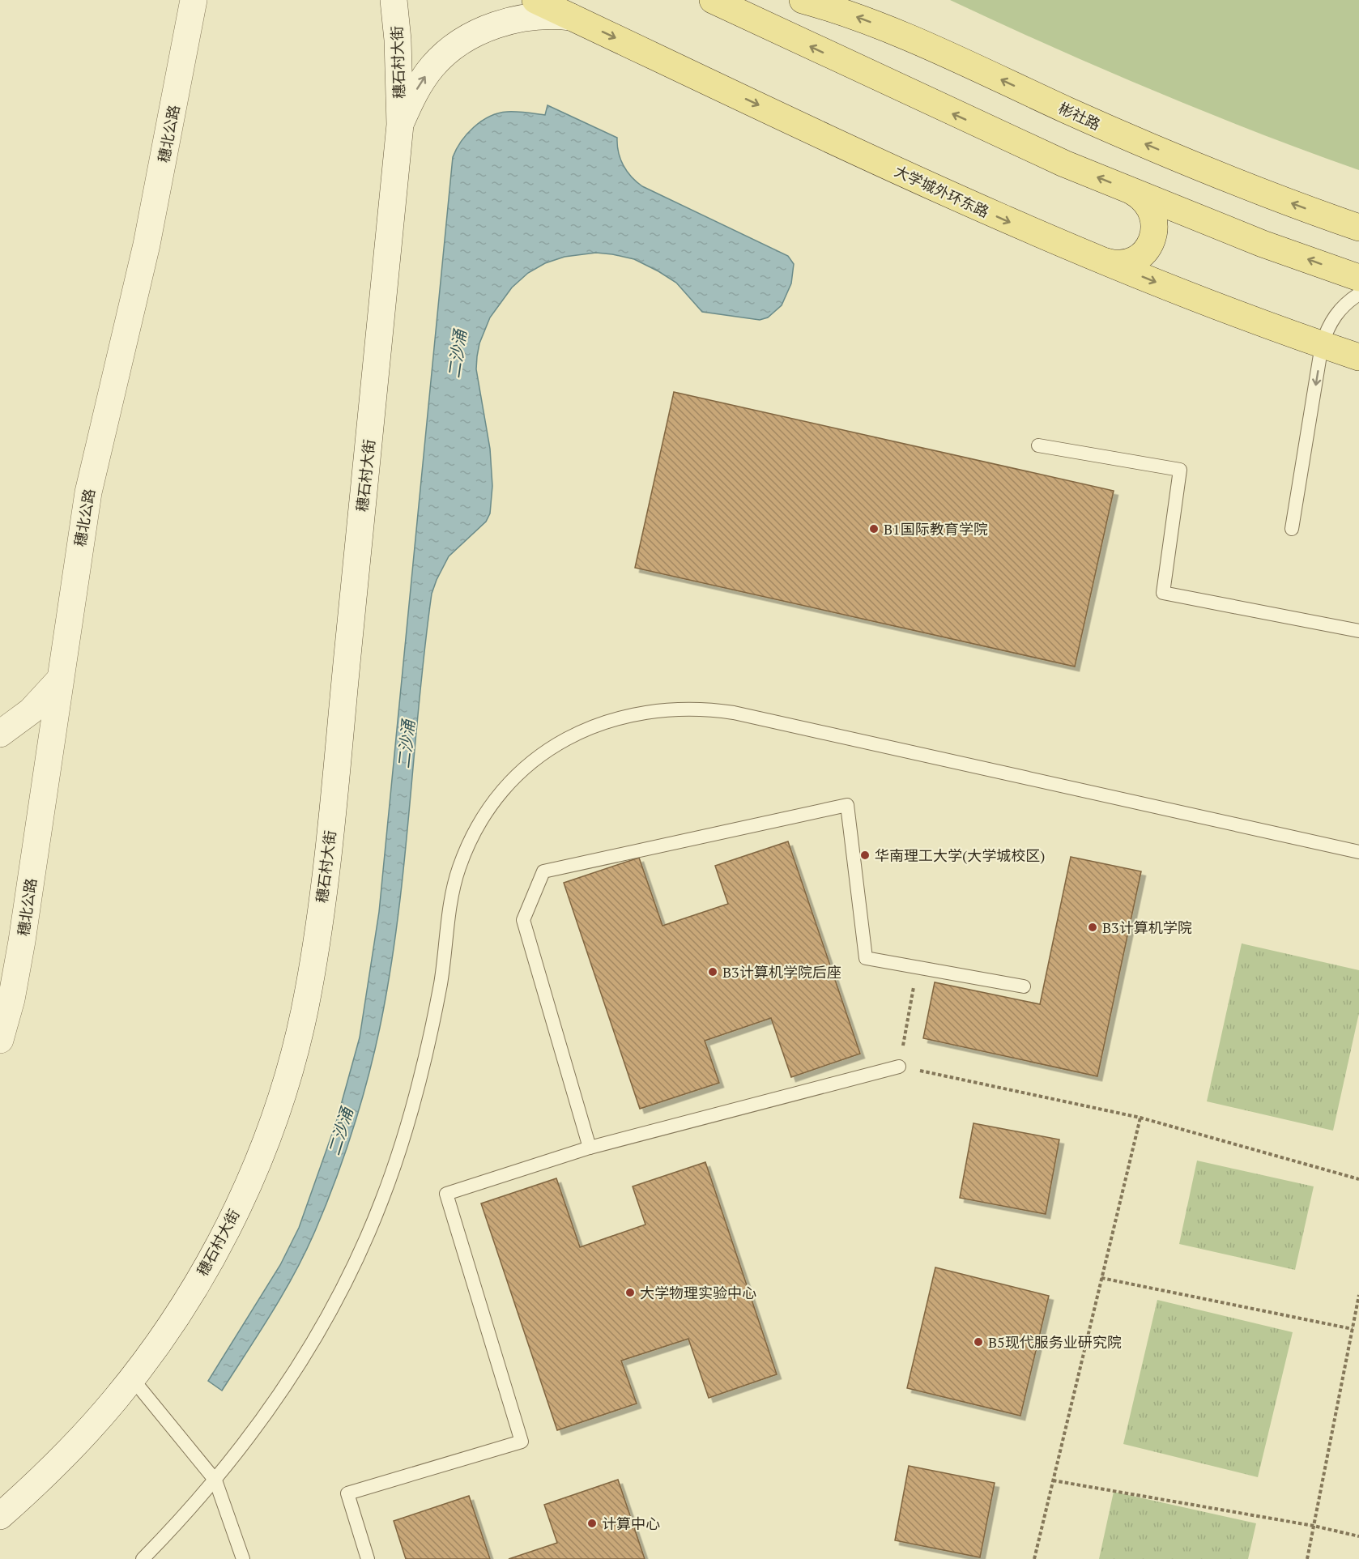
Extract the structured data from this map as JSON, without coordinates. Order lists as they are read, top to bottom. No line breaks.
{"streets":{"main road":["彬社路","大学城外环东路"],"street":["穗石村大街","穗北公路"]},"crossings":[["穗石村大街","大学城外环东路"]],"water":["二沙涌"],"places":["B1国际教育学院","华南理工大学(大学城校区)","B3计算机学院","B3计算机学院后座","大学物理实验中心","B5现代服务业研究院","计算中心"]}
